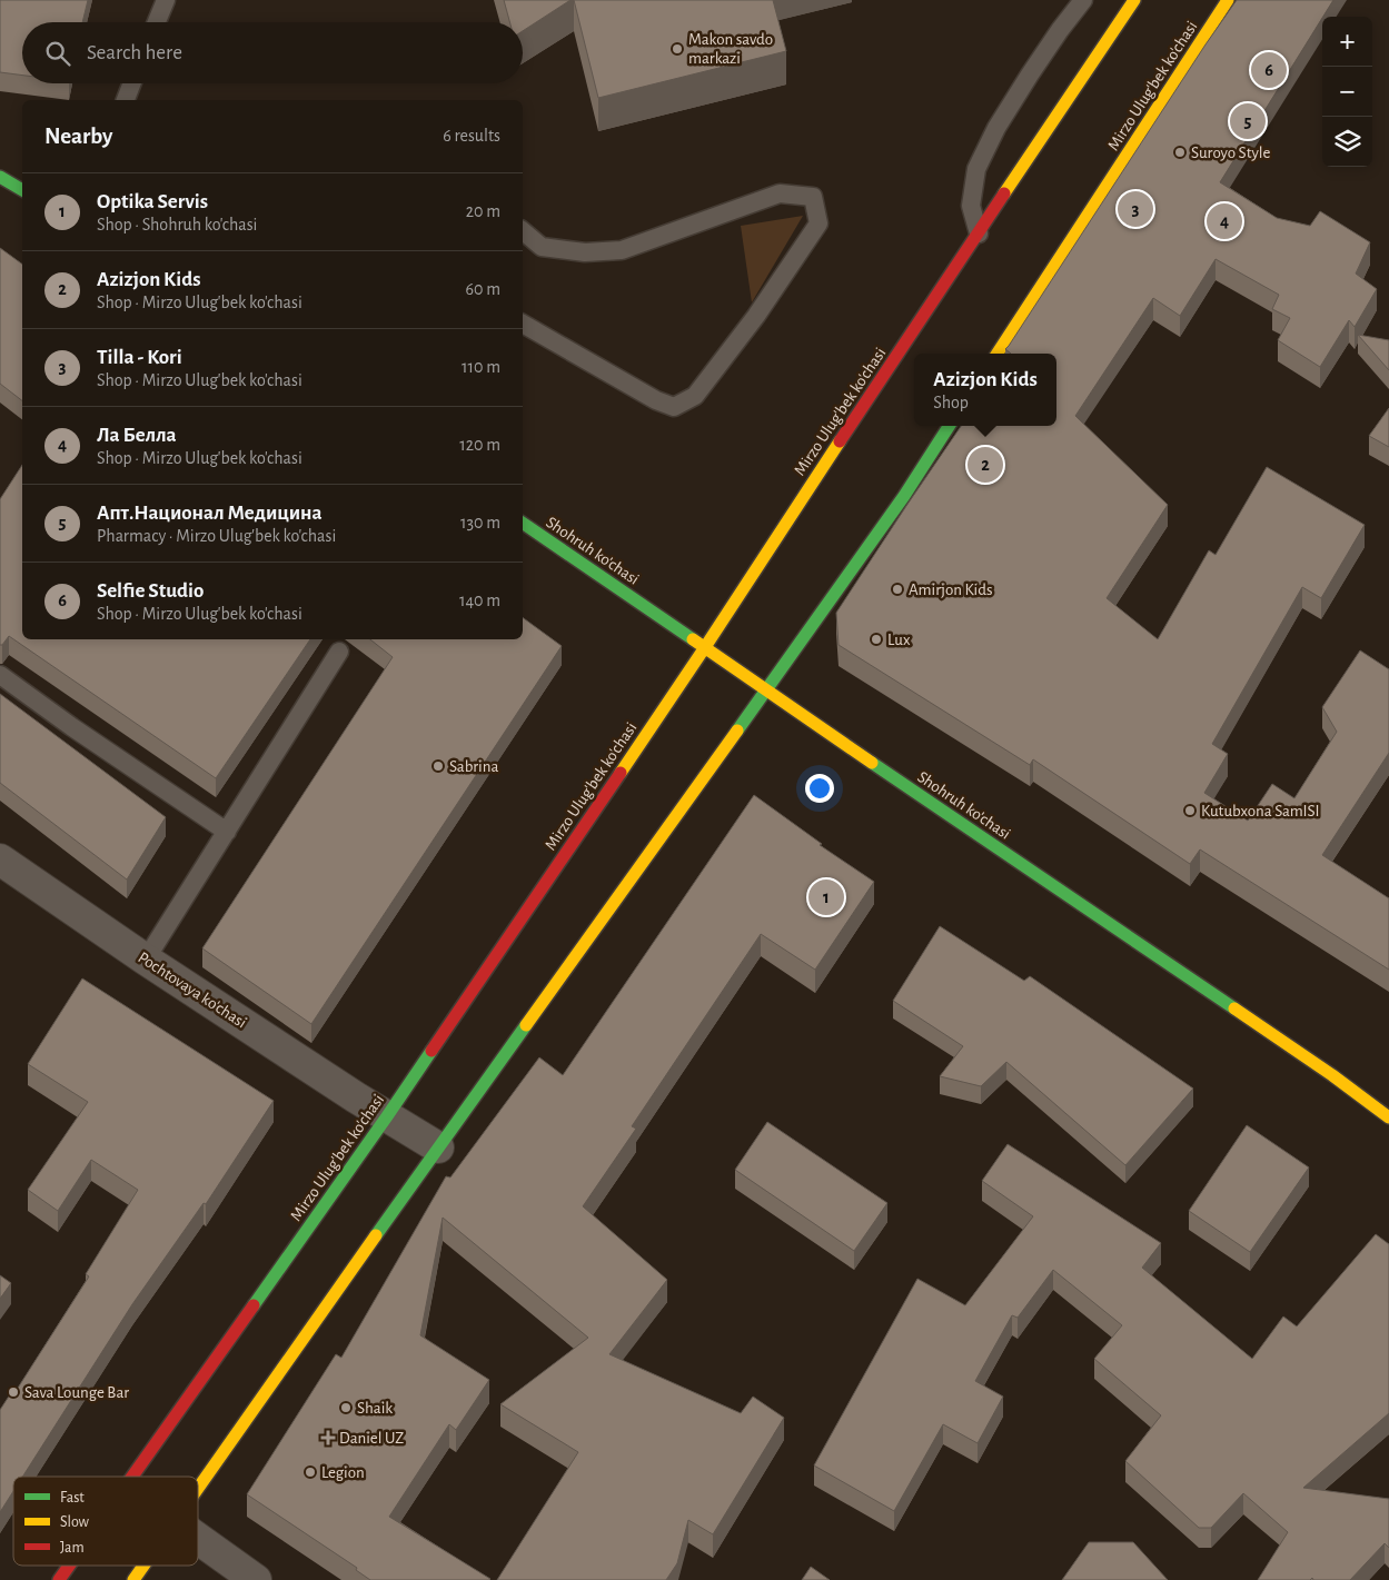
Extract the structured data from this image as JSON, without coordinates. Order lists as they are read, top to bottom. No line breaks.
{"streets":{"main road":["Mirzo Ulug'bek ko'chasi","Shohruh ko'chasi"],"street":["Pochtovaya ko'chasi"]},"crossings":[["Mirzo Ulug'bek ko'chasi","Shohruh ko'chasi"],["Mirzo Ulug'bek ko'chasi","Pochtovaya ko'chasi"]],"places":{"other":["Makon savdo markazi","Suroyo Style","Amirjon Kids","Lux","Sabrina","Kutubxona SamISI","Sava Lounge Bar","Shaik","Legion"],"health":["Daniel UZ"]},"legend":["Fast","Slow","Jam"],"page":{"map_buttons":["+","−"],"search":"Search here","pins":["6","5","3","4","2","1"],"heading":["Nearby","6 results"],"list":[{"mark":"1","name":"Optika Servis","note":"Shop · Shohruh ko'chasi","value":"20 m"},{"mark":"2","name":"Azizjon Kids","note":"Shop · Mirzo Ulug'bek ko'chasi","value":"60 m"},{"mark":"3","name":"Tilla - Kori","note":"Shop · Mirzo Ulug'bek ko'chasi","value":"110 m"},{"mark":"4","name":"Ла Белла","note":"Shop · Mirzo Ulug'bek ko'chasi","value":"120 m"},{"mark":"5","name":"Апт.Национал Медицина","note":"Pharmacy · Mirzo Ulug'bek ko'chasi","value":"130 m"},{"mark":"6","name":"Selfie Studio","note":"Shop · Mirzo Ulug'bek ko'chasi","value":"140 m"}],"popup":["Azizjon Kids","Shop"]}}
